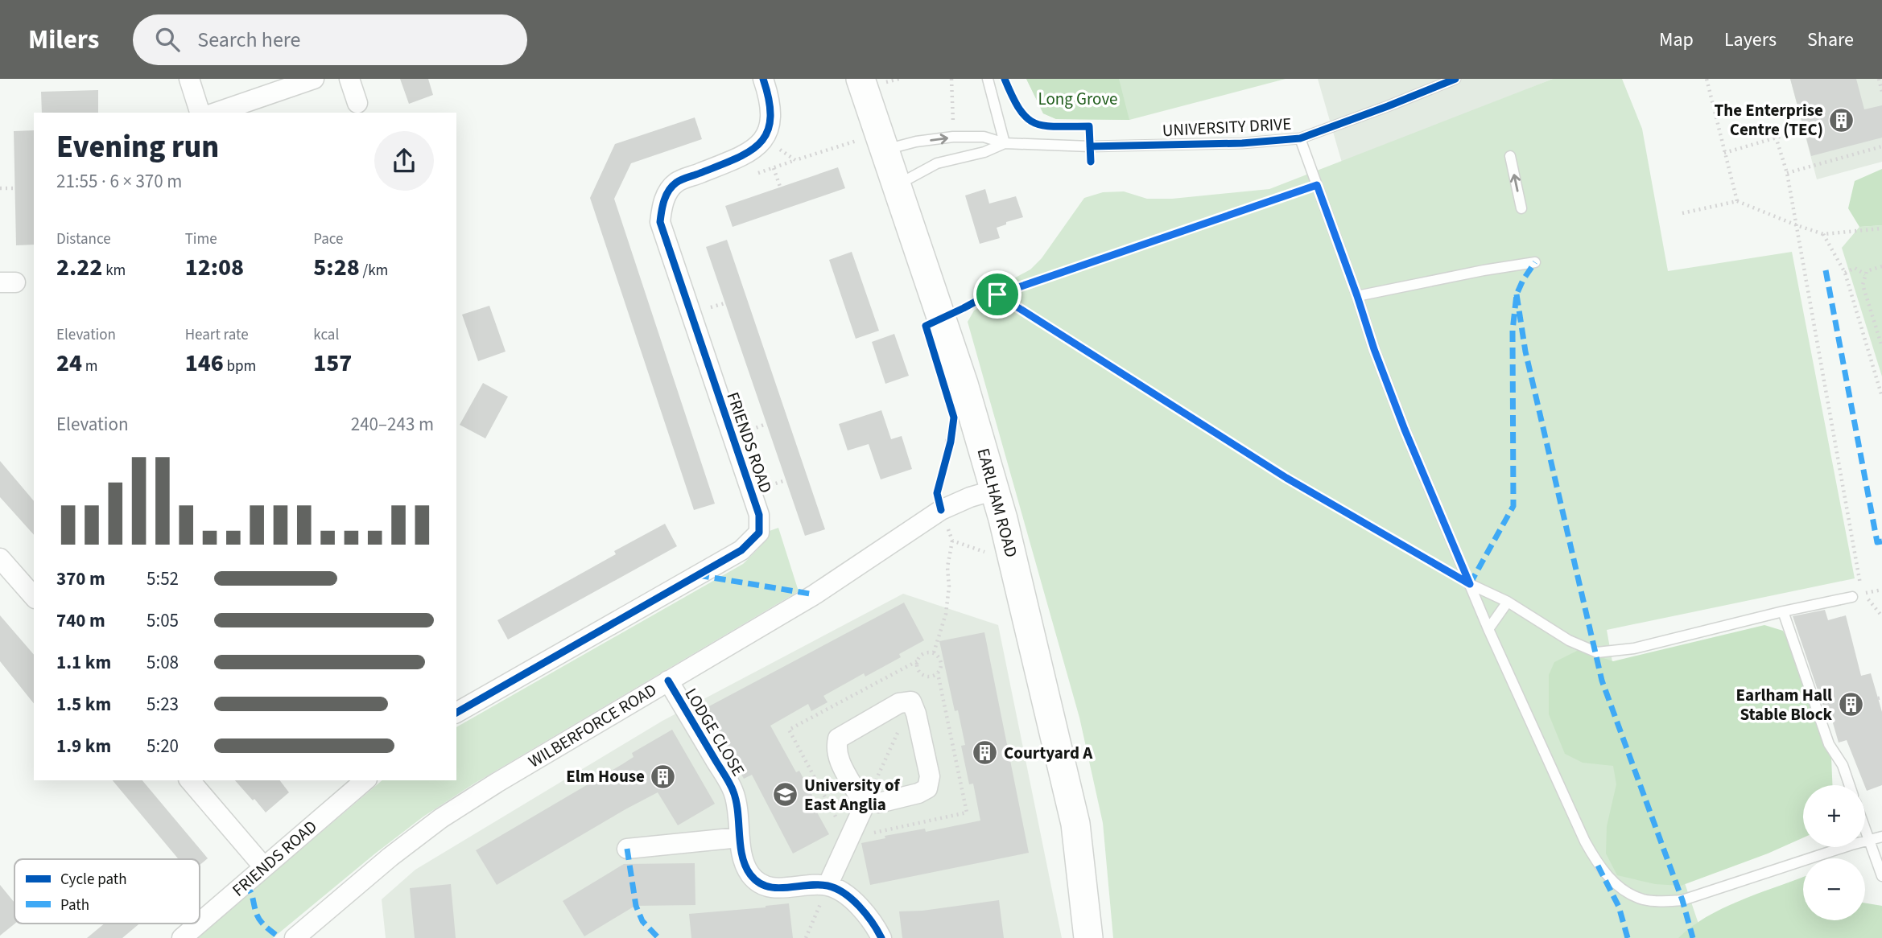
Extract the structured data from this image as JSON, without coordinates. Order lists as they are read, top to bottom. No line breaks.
{"streets":{"main road":["EARLHAM ROAD"],"street":["FRIENDS ROAD","WILBERFORCE ROAD","LODGE CLOSE"],"lane":["UNIVERSITY DRIVE"]},"crossings":[["UNIVERSITY DRIVE","EARLHAM ROAD"],["EARLHAM ROAD","WILBERFORCE ROAD"],["WILBERFORCE ROAD","LODGE CLOSE"]],"parks":["Long Grove"],"places":{"building":["The Enterprise Centre (TEC)","Earlham Hall Stable Block","Courtyard A","Elm House"],"school or university":["University of East Anglia"]},"legend":["Cycle path","Path"],"page":{"header":"Milers","search":"Search here","nav":["Map","Layers","Share"],"heading":["Evening run","21:55 · 6 × 370 m"],"stats":[["Distance","2.22 km"],["Time","12:08"],["Pace","5:28 /km"],["Elevation","24 m"],["Heart rate","146 bpm"],["kcal","157"]],"chart":["Elevation","240–243 m"],"list":[{"name":"370 m","note":"5:52"},{"name":"740 m","note":"5:05"},{"name":"1.1 km","note":"5:08"},{"name":"1.5 km","note":"5:23"},{"name":"1.9 km","note":"5:20"}],"map_buttons":["+","−"]}}
